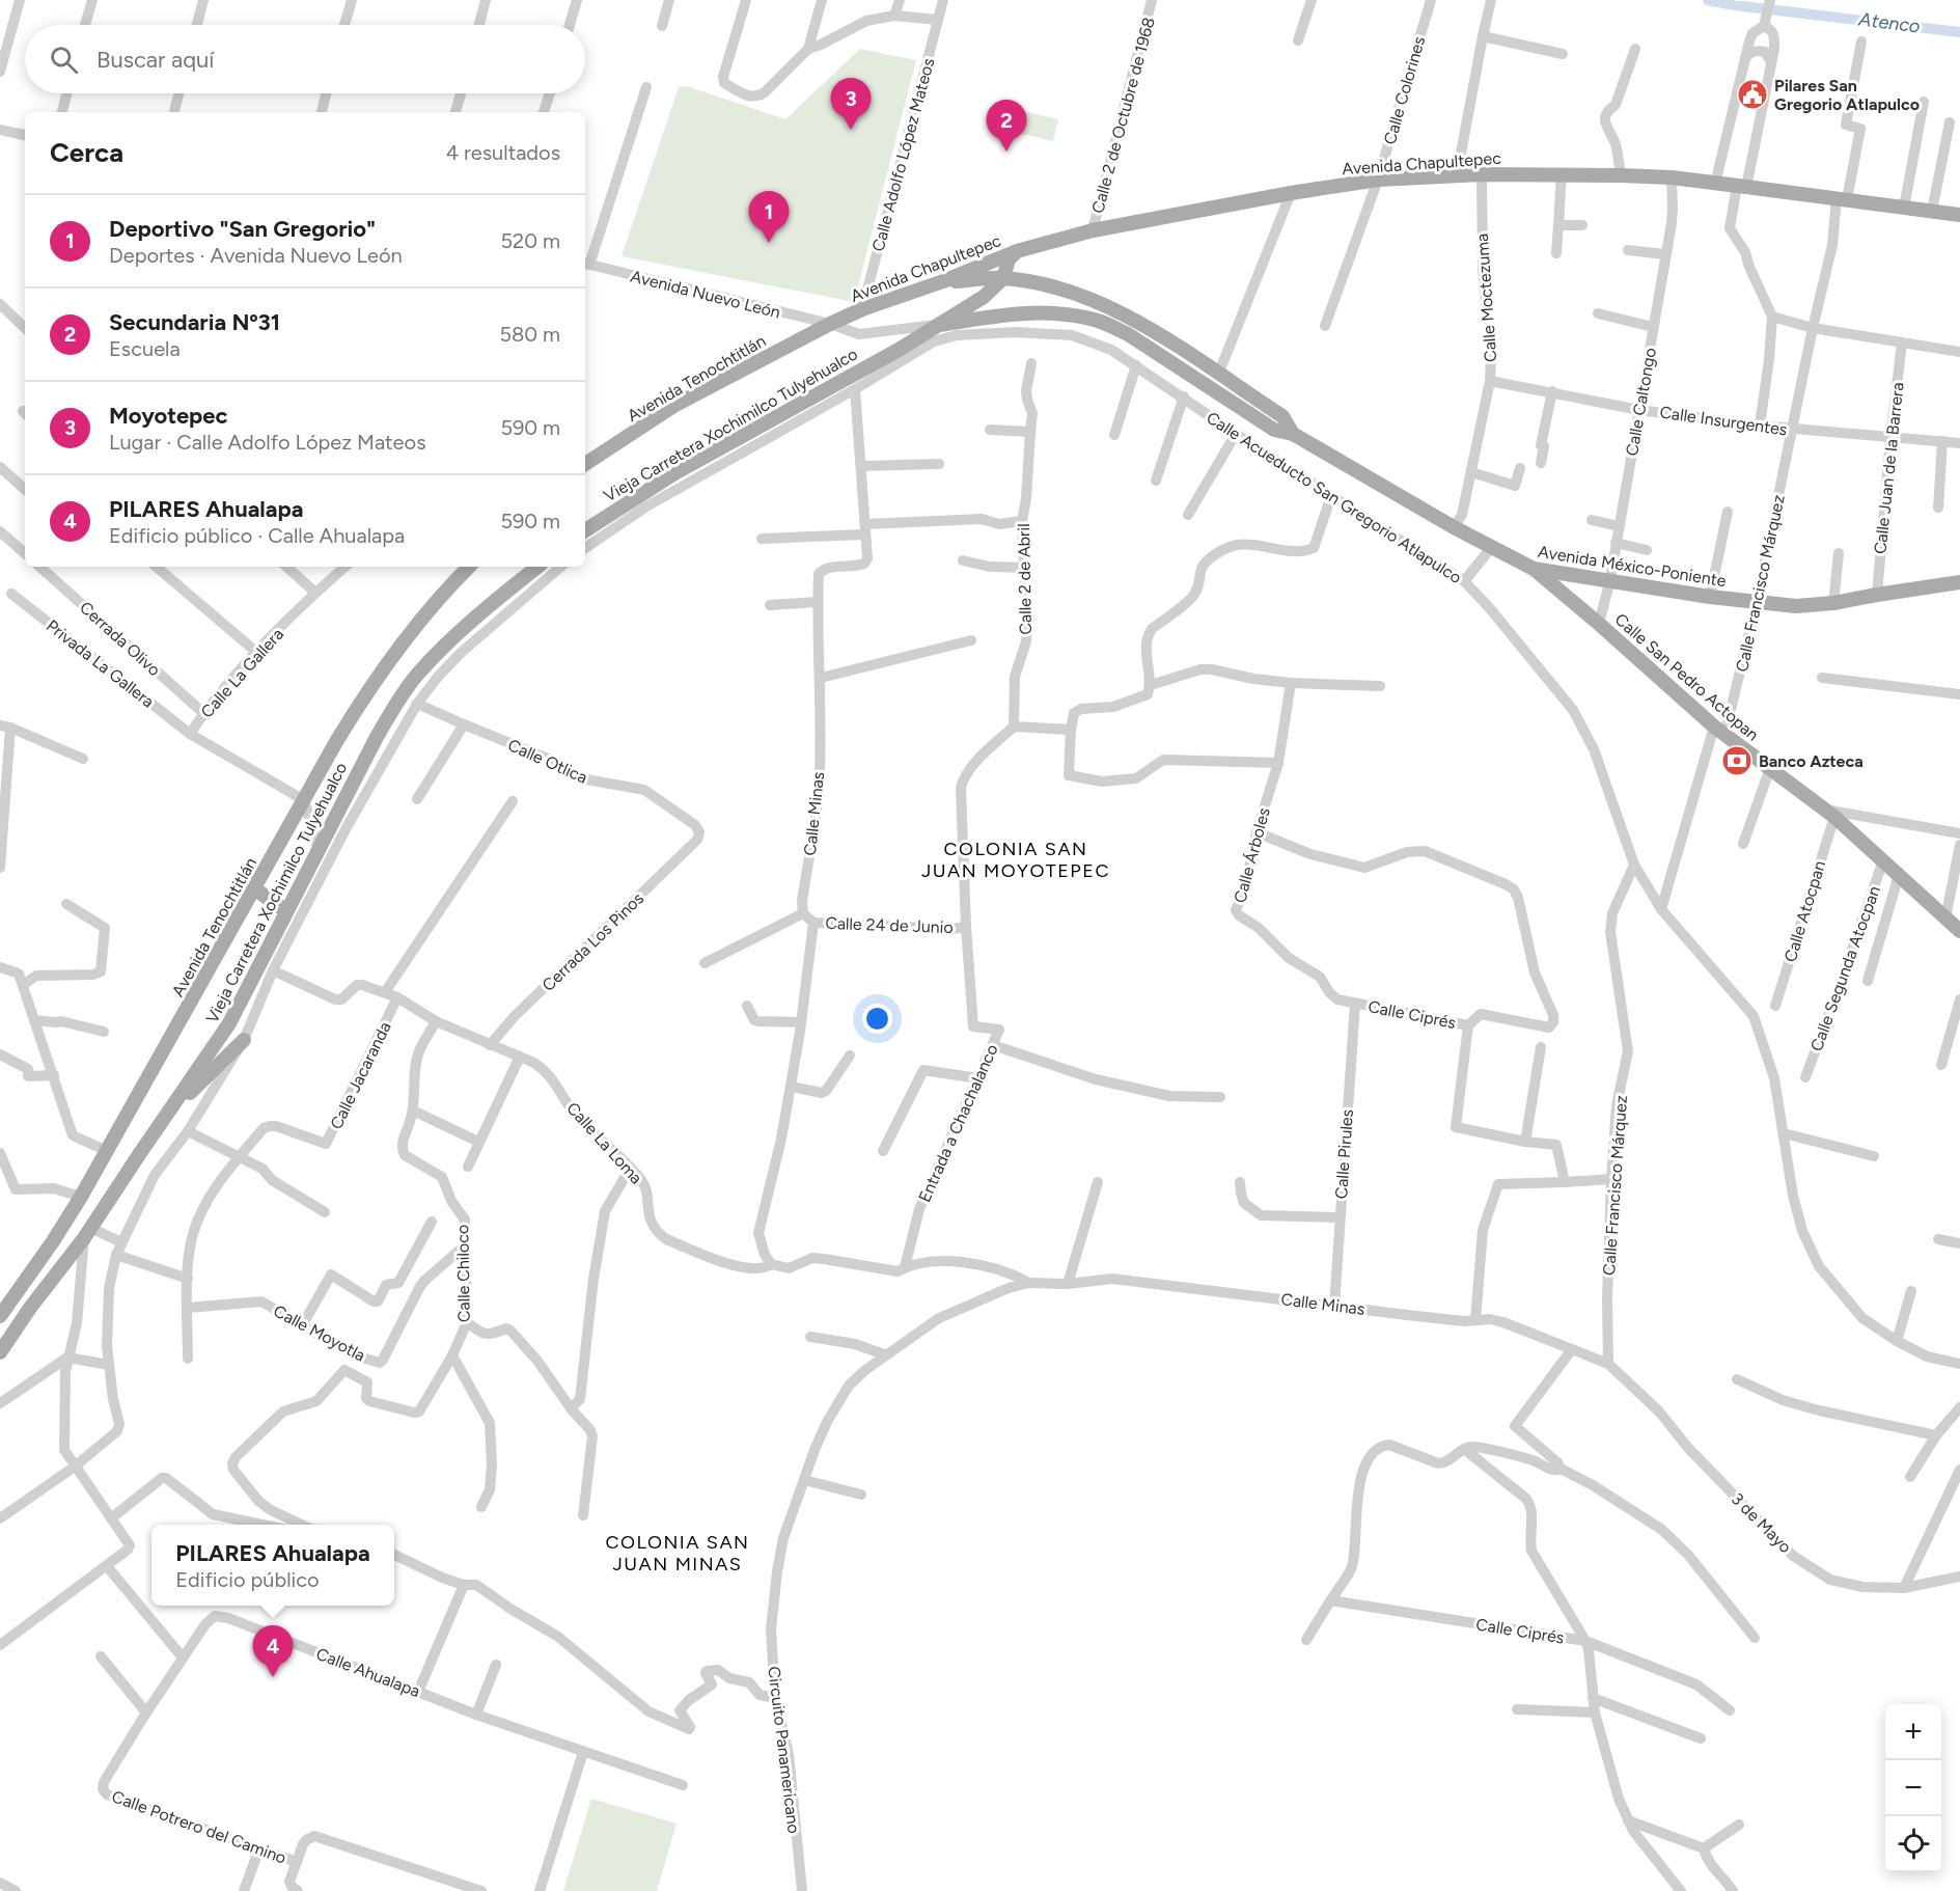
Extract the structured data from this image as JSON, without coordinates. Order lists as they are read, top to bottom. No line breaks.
{"streets":{"main road":["Avenida Chapultepec","Avenida Tenochtitlán","Vieja Carretera Xochimilco Tulyehualco","Avenida México-Poniente","Calle San Pedro Actopan"],"street":["Calle Colorines","Calle 2 de Octubre de 1968","Calle Adolfo López Mateos","Avenida Nuevo León","Calle Moctezuma","Calle Caltongo","Calle Insurgentes","Calle Juan de la Barrera","Calle Acueducto San Gregorio Atlapulco","Calle 2 de Abril","Calle Francisco Márquez","Cerrada Olivo","Privada La Gallera","Calle La Gallera","Calle Otlica","Calle Minas","Calle Árboles","Calle Atocpan","Calle 24 de Junio","Cerrada Los Pinos","Calle Segunda Atocpan","Calle Ciprés","Calle Jacaranda","Entrada a Chachalanco","Calle La Loma","Calle Pirules","Calle Chiloco","Calle Moyotla","3 de Mayo","Calle Ahualapa","Circuito Panamericano","Calle Potrero del Camino"]},"crossings":[["Calle Colorines","Avenida Chapultepec"],["Calle 2 de Octubre de 1968","Avenida Chapultepec"],["Calle Adolfo López Mateos","Avenida Chapultepec"],["Avenida Chapultepec","Avenida Nuevo León"],["Avenida Chapultepec","Calle Moctezuma"],["Avenida Chapultepec","Avenida Tenochtitlán"],["Avenida Chapultepec","Calle Caltongo"],["Avenida Chapultepec","Calle Francisco Márquez"],["Avenida Nuevo León","Avenida Tenochtitlán"],["Avenida Nuevo León","Calle Acueducto San Gregorio Atlapulco"],["Avenida Nuevo León","Avenida México-Poniente"],["Calle Moctezuma","Calle Insurgentes"],["Calle Moctezuma","Avenida México-Poniente"],["Avenida Tenochtitlán","Calle La Gallera"],["Calle Caltongo","Calle Insurgentes"],["Calle Caltongo","Avenida México-Poniente"],["Calle Caltongo","Calle San Pedro Actopan"],["Calle Insurgentes","Calle Juan de la Barrera"],["Calle Insurgentes","Calle Francisco Márquez"],["Vieja Carretera Xochimilco Tulyehualco","Avenida México-Poniente"],["Calle Juan de la Barrera","Avenida México-Poniente"],["Calle Acueducto San Gregorio Atlapulco","Avenida México-Poniente"],["Calle Acueducto San Gregorio Atlapulco","Calle Francisco Márquez"],["Avenida México-Poniente","Calle Francisco Márquez"],["Avenida México-Poniente","Calle San Pedro Actopan"],["Calle Francisco Márquez","Calle San Pedro Actopan"],["Calle Francisco Márquez","Calle Minas"],["Calle Francisco Márquez","3 de Mayo"],["Cerrada Olivo","Calle La Gallera"],["Privada La Gallera","Calle La Gallera"],["Calle San Pedro Actopan","Calle Atocpan"],["Calle San Pedro Actopan","Calle Segunda Atocpan"],["Calle Otlica","Cerrada Los Pinos"],["Calle Minas","Calle La Loma"],["Calle Minas","Calle Pirules"],["Calle Minas","3 de Mayo"],["Calle Minas","Circuito Panamericano"],["Calle Árboles","Calle Ciprés"],["Calle Árboles","Calle Pirules"],["Calle 24 de Junio","Entrada a Chachalanco"],["Cerrada Los Pinos","Calle La Loma"],["Calle Ciprés","Calle Pirules"],["Calle Jacaranda","Calle La Loma"],["Entrada a Chachalanco","Calle La Loma"],["Calle La Loma","Calle Chiloco"],["Calle La Loma","Circuito Panamericano"],["Calle Chiloco","Calle Moyotla"],["Calle Ahualapa","Calle Potrero del Camino"]],"districts":["COLONIA SAN JUAN MOYOTEPEC","COLONIA SAN JUAN MINAS"],"water":["Atenco"],"places":{"public building":["Pilares San Gregorio Atlapulco"],"bank":["Banco Azteca"]},"page":{"search":"Buscar aquí","pins":["3","2","1","4"],"heading":["Cerca","4 resultados"],"list":[{"mark":"1","name":"Deportivo \"San Gregorio\"","note":"Deportes · Avenida Nuevo León","value":"520 m"},{"mark":"2","name":"Secundaria Nº31","note":"Escuela","value":"580 m"},{"mark":"3","name":"Moyotepec","note":"Lugar · Calle Adolfo López Mateos","value":"590 m"},{"mark":"4","name":"PILARES Ahualapa","note":"Edificio público · Calle Ahualapa","value":"590 m"}],"popup":["PILARES Ahualapa","Edificio público"],"map_buttons":["+","−"]}}
